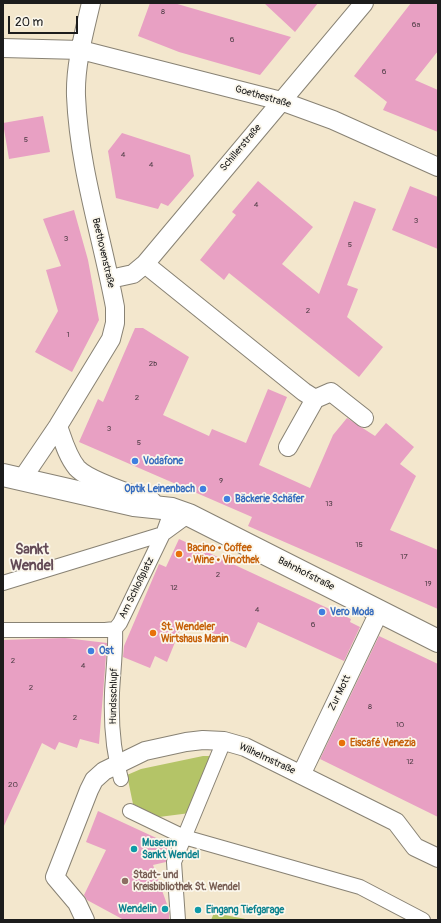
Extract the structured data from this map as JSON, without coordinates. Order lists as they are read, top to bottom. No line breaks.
{"streets":{"main road":["Bahnhofstraße"],"street":["Goethestraße","Schillerstraße","Beethovenstraße","Am Schloßplatz","Zur Mott","Hundsschlupf","Wilhelmstraße"]},"crossings":[["Goethestraße","Schillerstraße"],["Goethestraße","Beethovenstraße"],["Schillerstraße","Beethovenstraße"],["Beethovenstraße","Bahnhofstraße"],["Bahnhofstraße","Am Schloßplatz"],["Bahnhofstraße","Zur Mott"],["Am Schloßplatz","Hundsschlupf"],["Zur Mott","Wilhelmstraße"],["Hundsschlupf","Wilhelmstraße"]],"districts":["Sankt Wendel"],"places":["Vodafone","Optik Leinenbach","Bäckerie Schäfer","Bacino • Coffee • Wine • Vinothek","Vero Moda","St. Wendeler Wirtshaus Manin","Ost","Eiscafé Venezia","Museum Sankt Wendel","Stadt- und Kreisbibliothek St. Wendel","Wendelin","Eingang Tiefgarage"],"house_numbers":["8","6a","6","6","5","4","4","4","3","3","5","2","1","2b","2","3","5","9","13","15","17","2","19","12","4","6","2","4","2","8","2","10","12","20"],"scale_bar":"20 m"}
